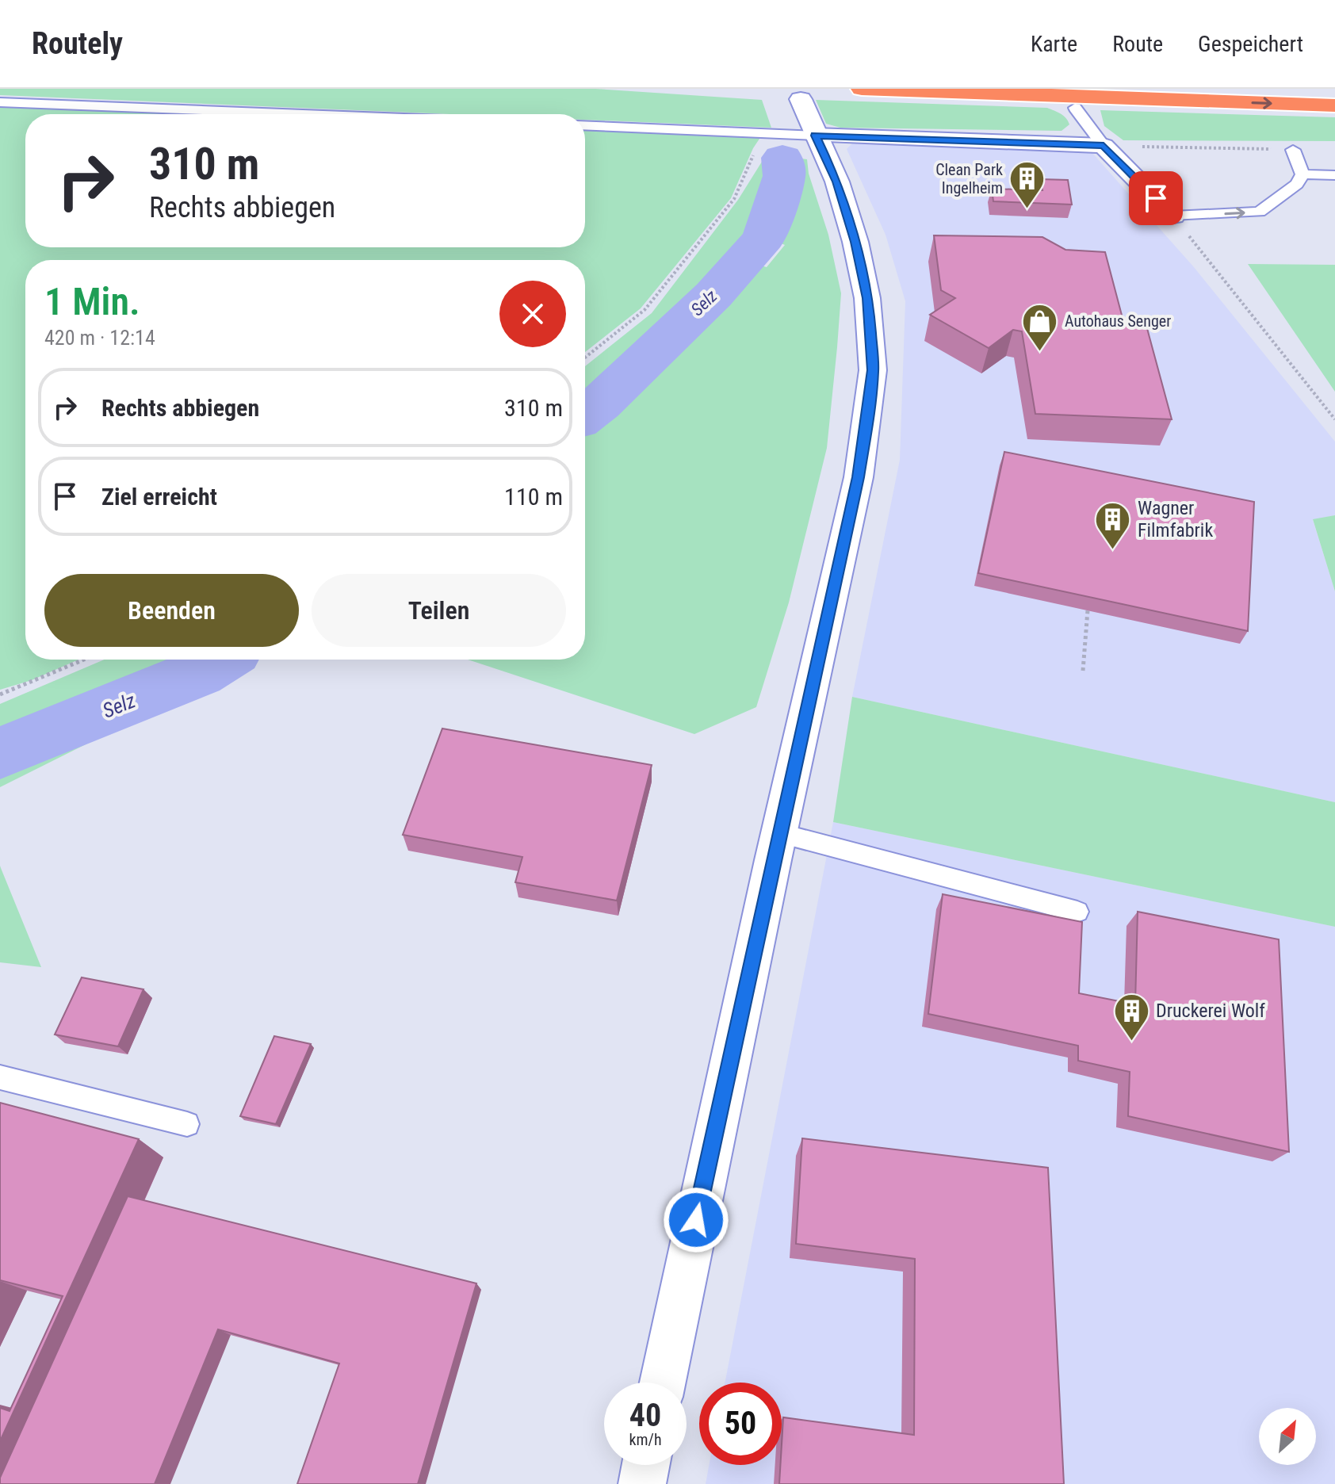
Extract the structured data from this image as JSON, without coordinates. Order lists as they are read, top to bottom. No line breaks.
{"water":["Selz"],"places":{"building":["Clean Park Ingelheim","Wagner Filmfabrik","Druckerei Wolf"],"shop":["Autohaus Senger"]},"north":"top right","page":{"header":"Routely","nav":["Karte","Route","Gespeichert"],"turn":["310 m","Rechts abbiegen"],"heading":["1 Min.","420 m · 12:14"],"list":[{"name":"Rechts abbiegen","value":"310 m"},{"name":"Ziel erreicht","value":"110 m"}],"buttons":["Beenden","Teilen"],"speed":"40 km/h","limit":"50"}}
